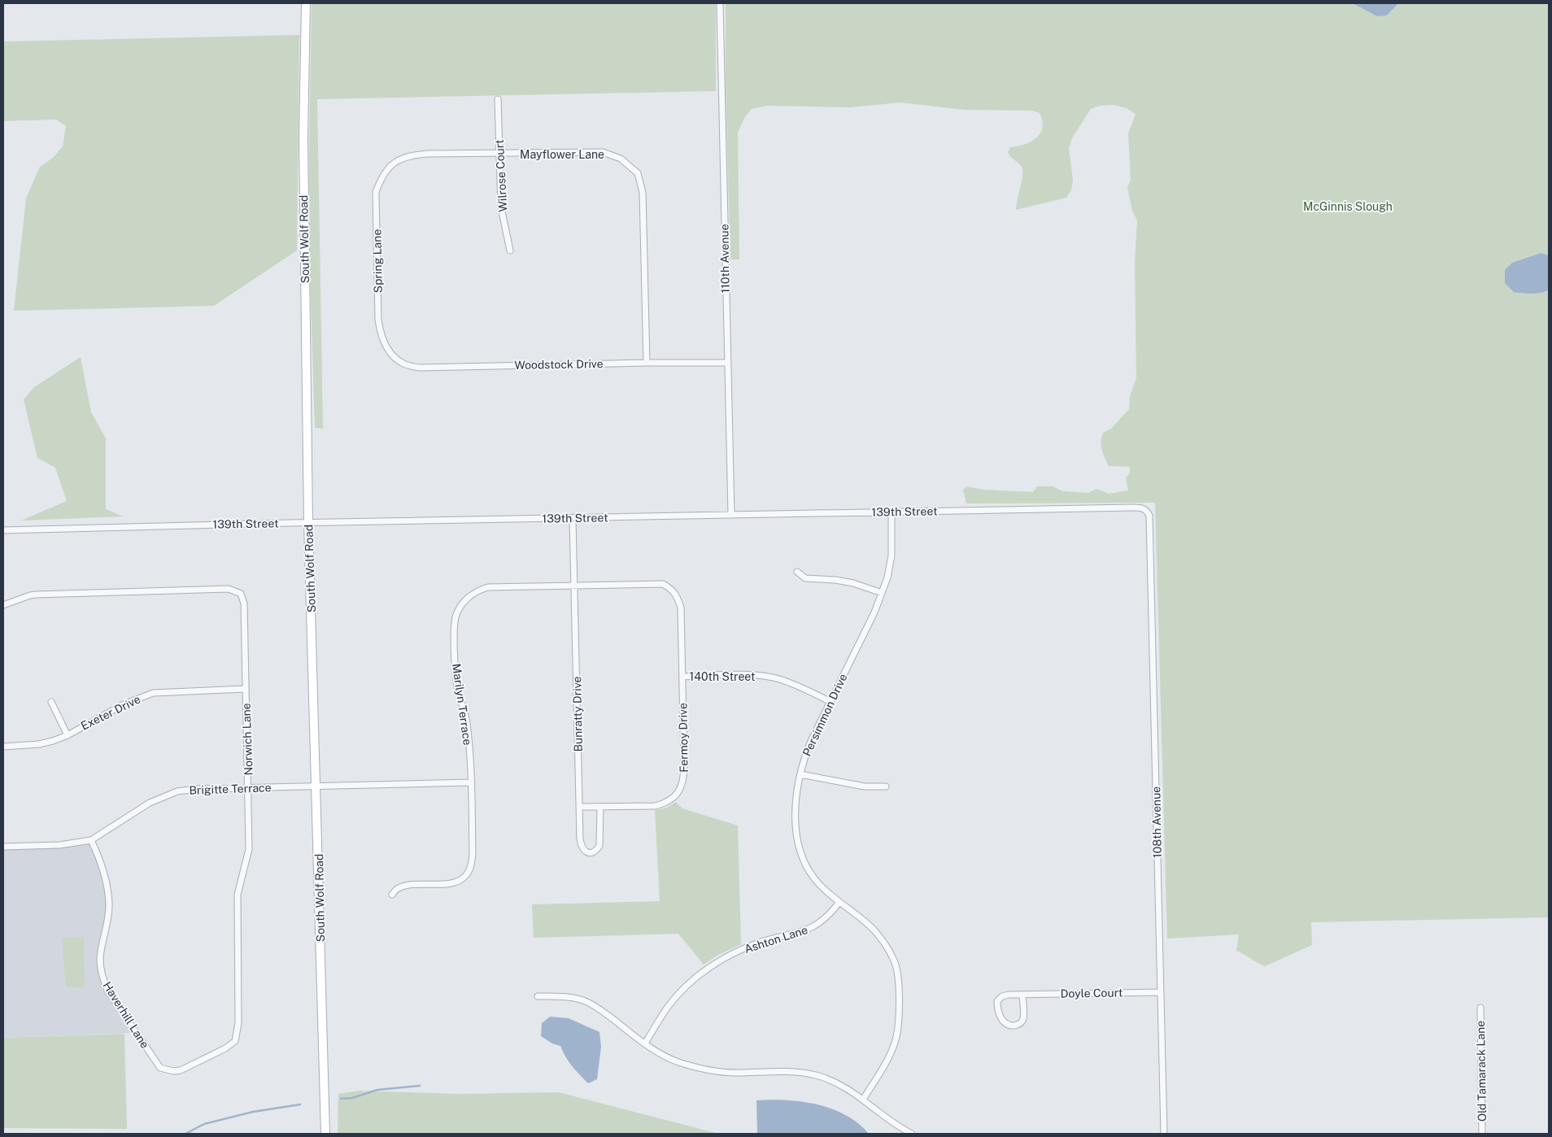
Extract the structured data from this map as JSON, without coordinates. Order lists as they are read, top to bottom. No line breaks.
{"streets":{"main road":["South Wolf Road"],"street":["Mayflower Lane","Wilrose Court","110th Avenue","Spring Lane","Woodstock Drive","139th Street","140th Street","Marilyn Terrace","Exeter Drive","Bunratty Drive","Persimmon Drive","Fermoy Drive","Norwich Lane","Brigitte Terrace","108th Avenue","Ashton Lane","Doyle Court","Haverhill Lane","Old Tamarack Lane"]},"crossings":[["Mayflower Lane","Wilrose Court"],["Mayflower Lane","Spring Lane"],["Mayflower Lane","Woodstock Drive"],["South Wolf Road","139th Street"],["South Wolf Road","Brigitte Terrace"],["110th Avenue","Woodstock Drive"],["110th Avenue","139th Street"],["Spring Lane","Woodstock Drive"],["139th Street","Bunratty Drive"],["139th Street","Persimmon Drive"],["139th Street","108th Avenue"],["140th Street","Marilyn Terrace"],["140th Street","Persimmon Drive"],["140th Street","Fermoy Drive"],["Marilyn Terrace","Bunratty Drive"],["Marilyn Terrace","Fermoy Drive"],["Marilyn Terrace","Brigitte Terrace"],["Exeter Drive","Norwich Lane"],["Bunratty Drive","Fermoy Drive"],["Persimmon Drive","Ashton Lane"],["Norwich Lane","Brigitte Terrace"],["Norwich Lane","Haverhill Lane"],["Brigitte Terrace","Haverhill Lane"],["108th Avenue","Doyle Court"]],"parks":["McGinnis Slough"]}
